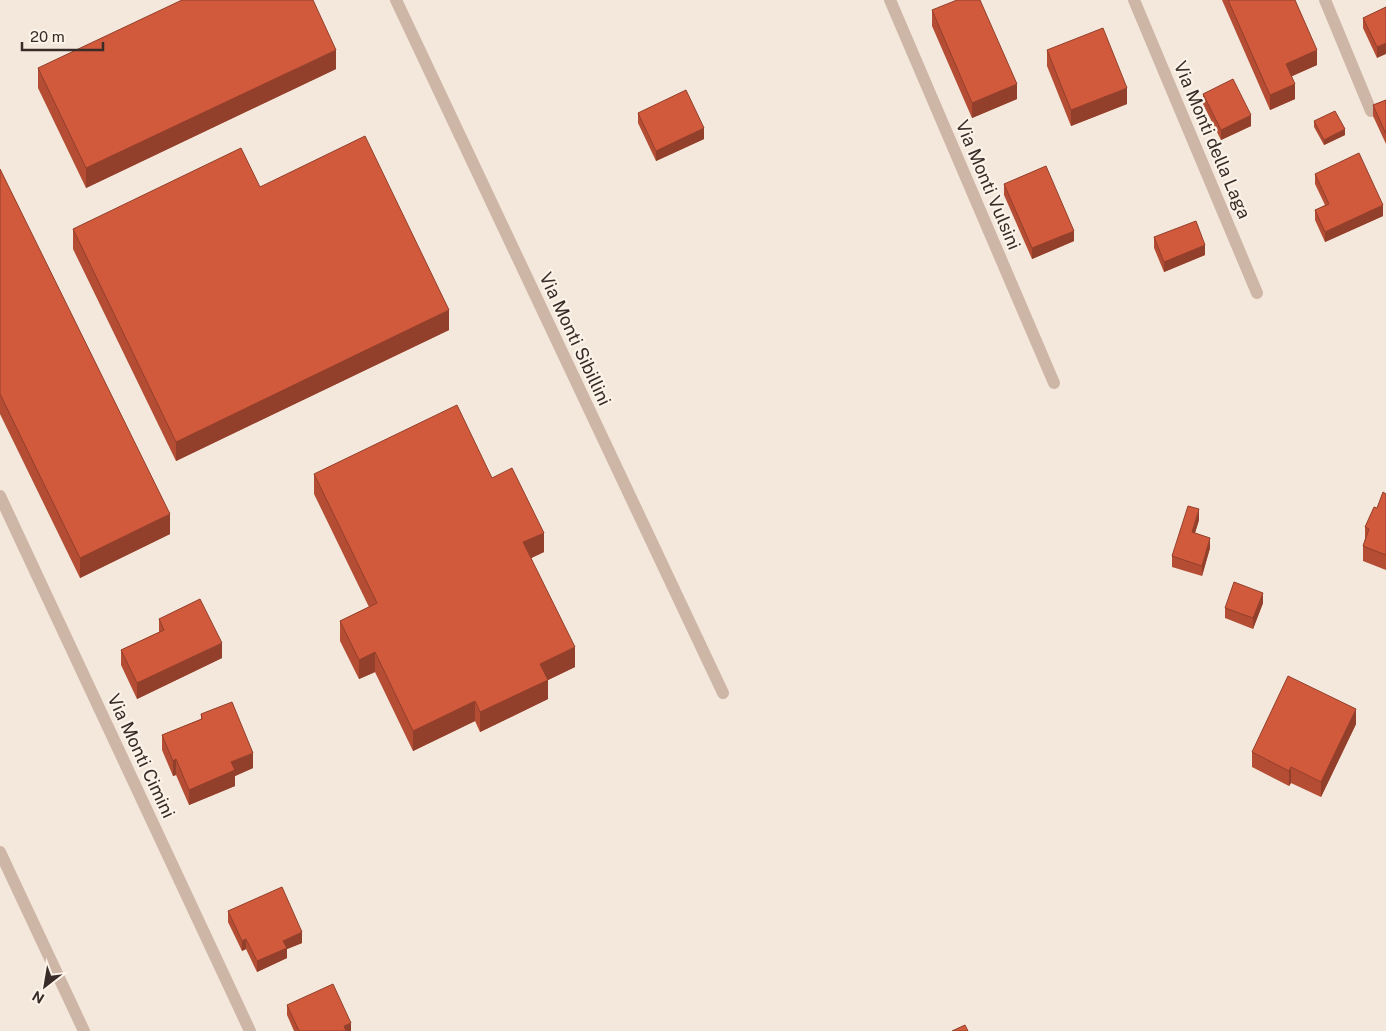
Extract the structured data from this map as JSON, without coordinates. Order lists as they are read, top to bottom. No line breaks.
{"streets":{"street":["Via Monti della Laga","Via Monti Vulsini","Via Monti Sibillini","Via Monti Cimini"]},"scale_bar":"20 m","north":"bottom left"}
